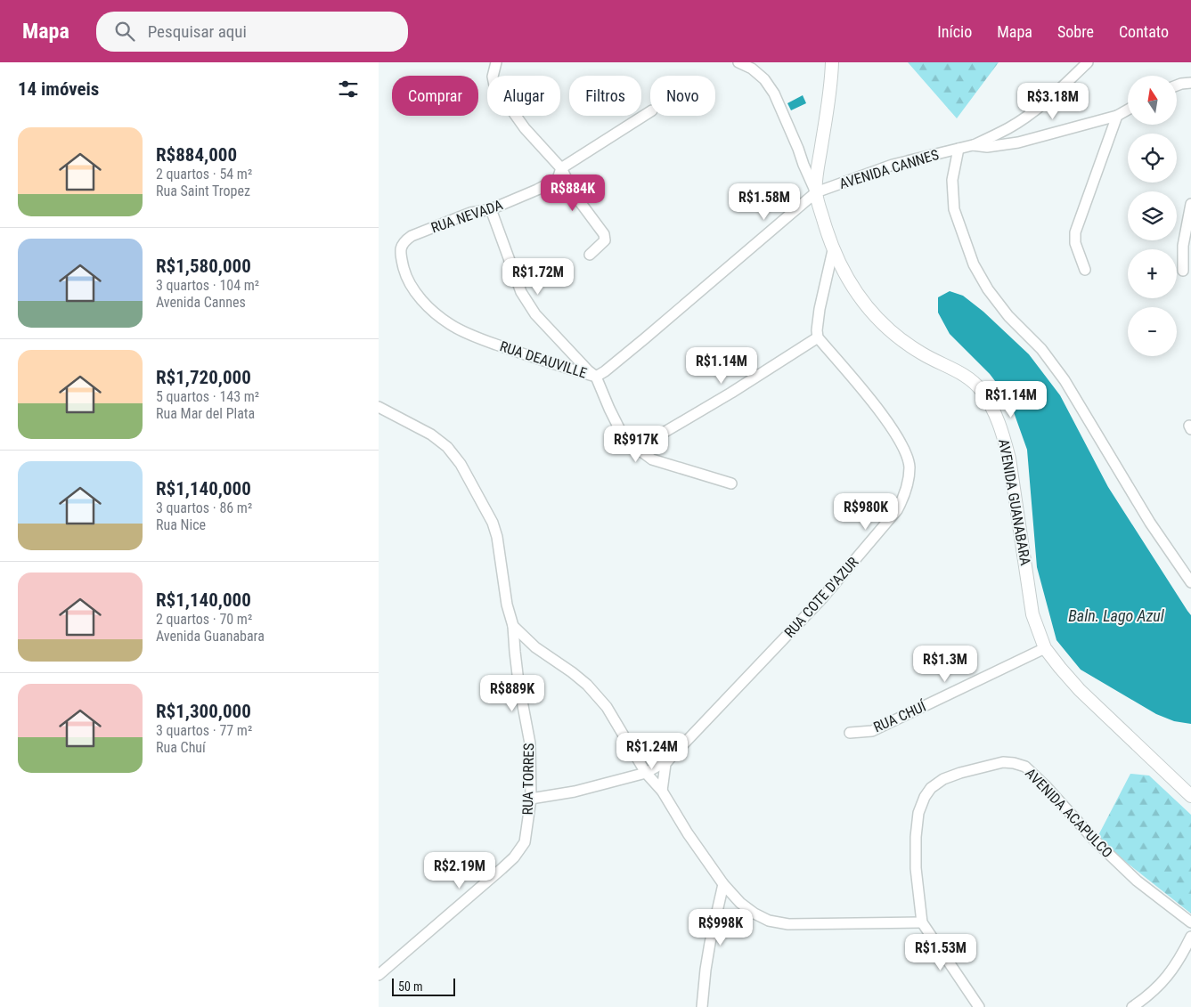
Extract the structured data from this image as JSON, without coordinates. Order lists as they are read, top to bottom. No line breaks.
{"streets":{"street":["AVENIDA CANNES","RUA NEVADA","RUA DEAUVILLE","AVENIDA GUANABARA","RUA COTE D'AZUR","RUA CHUÍ","RUA TORRES","AVENIDA ACAPULCO"]},"crossings":[["AVENIDA CANNES","RUA DEAUVILLE"],["AVENIDA CANNES","AVENIDA GUANABARA"],["RUA NEVADA","RUA DEAUVILLE"],["AVENIDA GUANABARA","RUA CHUÍ"],["RUA COTE D'AZUR","RUA TORRES"]],"water":["Baln. Lago Azul"],"scale_bar":"50 m","north":"top","page":{"header":"Mapa","search":"Pesquisar aqui","nav":["Início","Mapa","Sobre","Contato"],"heading":"14 imóveis","map_buttons":["+","−"],"chip":["Comprar","Alugar","Filtros","Novo"],"price":["R$3.18M","R$884K","R$1.58M","R$1.72M","R$1.14M","R$1.14M","R$917K","R$980K","R$1.3M","R$889K","R$1.24M","R$2.19M","R$998K","R$1.53M"],"list":[{"name":"R$884,000","note":"2 quartos · 54 m² · Rua Saint Tropez"},{"name":"R$1,580,000","note":"3 quartos · 104 m² · Avenida Cannes"},{"name":"R$1,720,000","note":"5 quartos · 143 m² · Rua Mar del Plata"},{"name":"R$1,140,000","note":"3 quartos · 86 m² · Rua Nice"},{"name":"R$1,140,000","note":"2 quartos · 70 m² · Avenida Guanabara"},{"name":"R$1,300,000","note":"3 quartos · 77 m² · Rua Chuí"}],"scale":"50 m"}}
